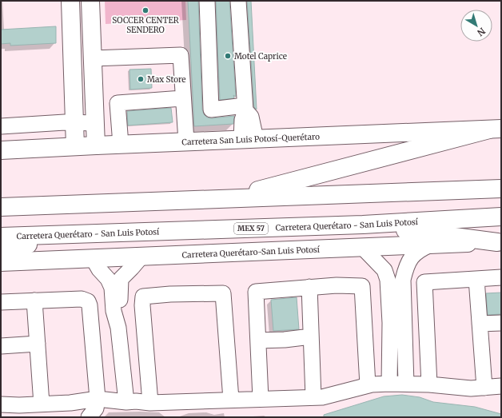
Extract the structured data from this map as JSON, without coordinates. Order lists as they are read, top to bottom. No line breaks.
{"streets":{"main road":["Carretera San Luis Potosí-Querétaro","Carretera Querétaro - San Luis Potosí","MEX 57","Carretera Querétaro-San Luis Potosí"]},"places":["SOCCER CENTER SENDERO","Motel Caprice","Max Store"],"north":"bottom right"}
